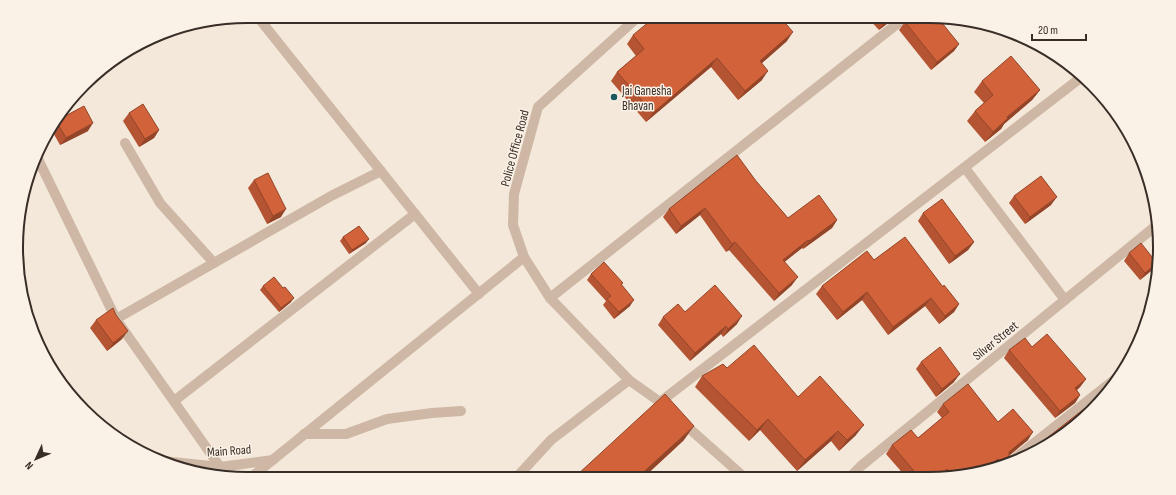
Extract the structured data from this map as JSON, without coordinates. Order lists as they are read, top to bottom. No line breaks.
{"streets":{"street":["Police Office Road","Silver Street","Main Road"]},"places":["Jai Ganesha Bhavan"],"scale_bar":"20 m","north":"bottom left"}
